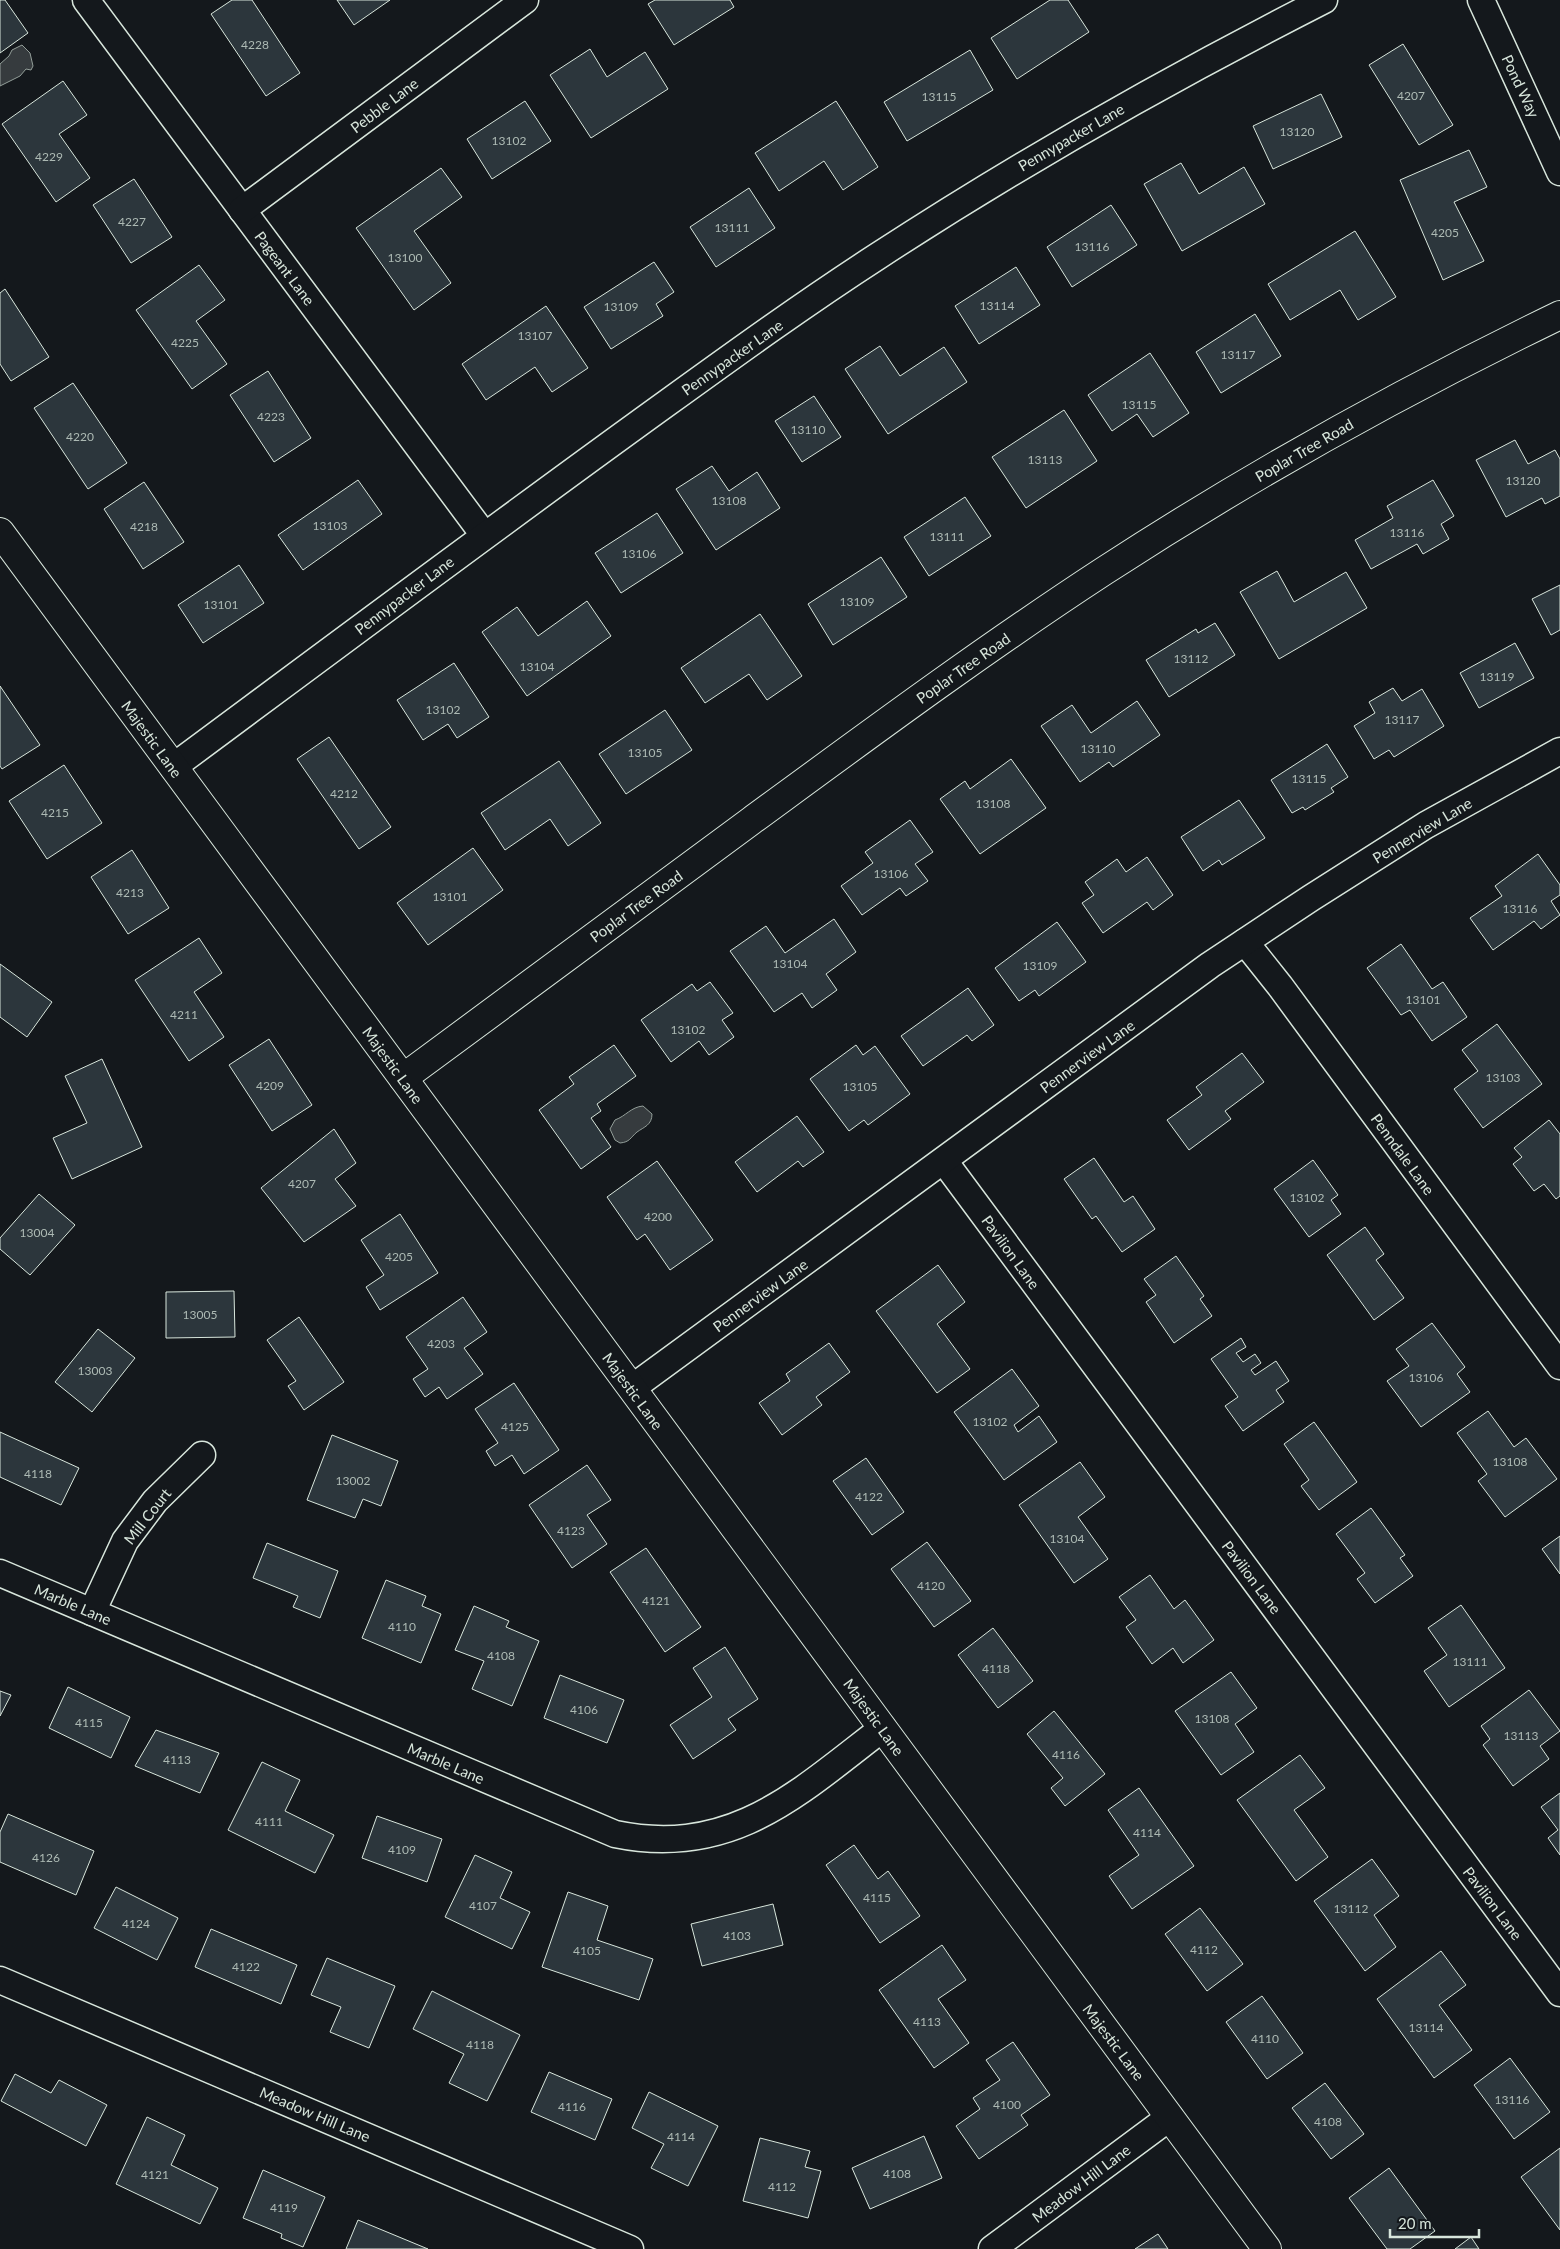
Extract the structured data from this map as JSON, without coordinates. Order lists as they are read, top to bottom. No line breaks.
{"streets":{"street":["Pond Way","Pebble Lane","Pennypacker Lane","Pageant Lane","Poplar Tree Road","Majestic Lane","Pennerview Lane","Penndale Lane","Pavilion Lane","Mill Court","Marble Lane","Meadow Hill Lane"]},"crossings":[["Pebble Lane","Pageant Lane"],["Pennypacker Lane","Pageant Lane"],["Pennypacker Lane","Majestic Lane"],["Poplar Tree Road","Majestic Lane"],["Majestic Lane","Pennerview Lane"],["Majestic Lane","Marble Lane"],["Majestic Lane","Meadow Hill Lane"],["Pennerview Lane","Penndale Lane"],["Pennerview Lane","Pavilion Lane"],["Mill Court","Marble Lane"]],"house_numbers":["4228","4207","13115","13120","13102","4229","4227","13111","4205","13116","13100","13114","13109","13107","4225","13117","13115","4223","13110","4220","13113","13120","13108","13103","4218","13116","13111","13106","13109","13101","13112","13104","13119","13102","13117","13110","13105","13115","4212","13108","4215","13106","4213","13101","13116","13104","13109","13101","4211","13102","13103","4209","13105","4207","13102","4200","13004","4205","13005","4203","13003","13106","13102","4125","13108","4118","13002","4122","4123","13104","4120","4121","4110","4108","13111","4118","4106","13108","4115","13113","4116","4113","4111","4114","4109","4126","4115","4107","13112","4124","4103","4112","4105","4122","4113","13114","4110","4118","13116","4100","4116","4108","4114","4108","4121","4112","4119"],"scale_bar":"20 m"}
